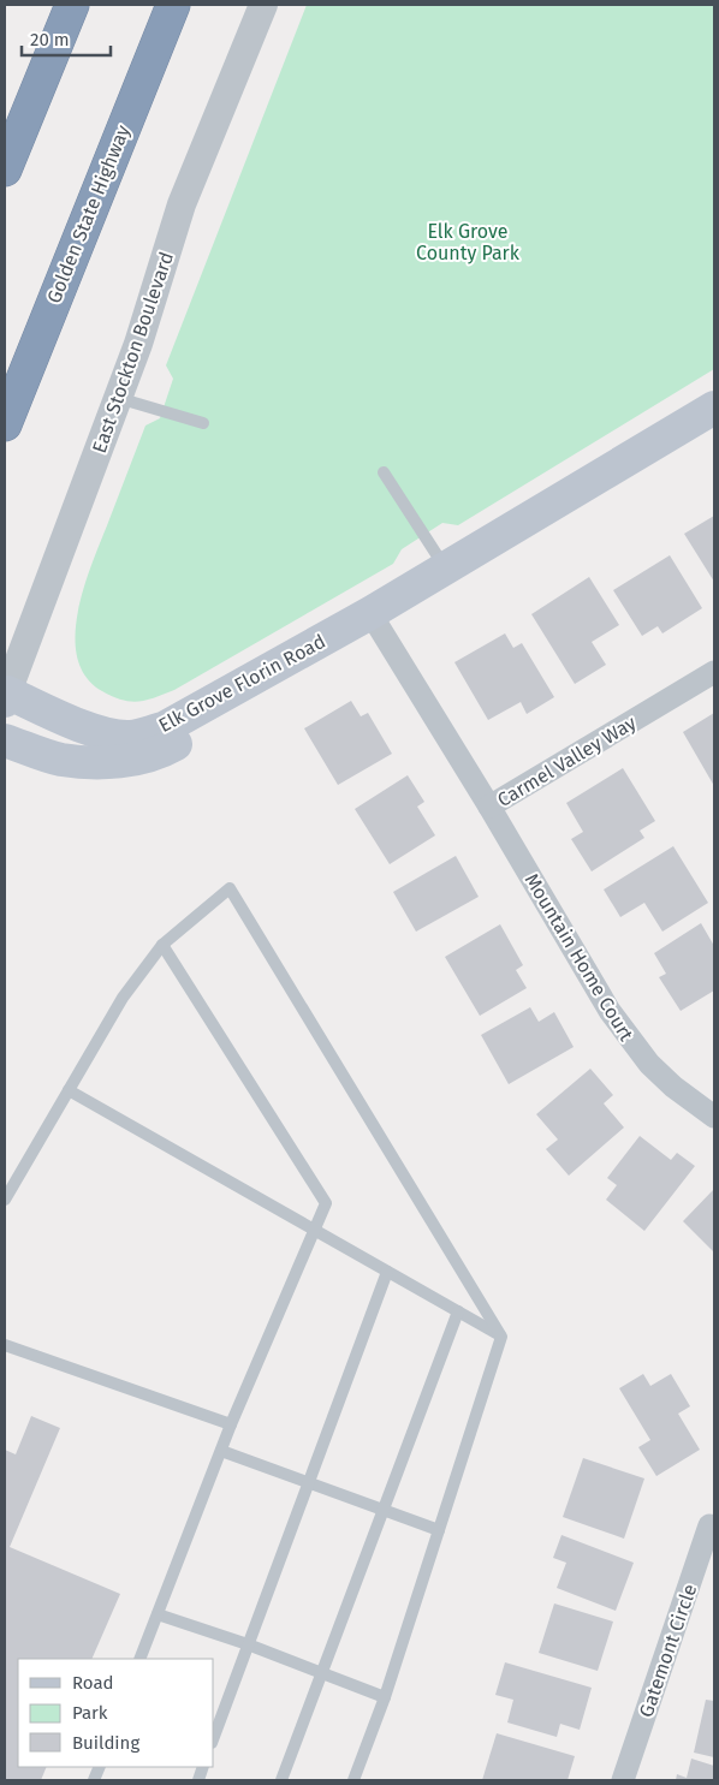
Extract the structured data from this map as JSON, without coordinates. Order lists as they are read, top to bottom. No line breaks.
{"streets":{"highway":["Golden State Highway"],"main road":["Elk Grove Florin Road"],"street":["East Stockton Boulevard","Carmel Valley Way","Mountain Home Court","Gatemont Circle"]},"crossings":[["East Stockton Boulevard","Elk Grove Florin Road"],["Elk Grove Florin Road","Carmel Valley Way"],["Carmel Valley Way","Mountain Home Court"]],"parks":["Elk Grove County Park"],"legend":["Road","Park","Building"],"scale_bar":"20 m"}
